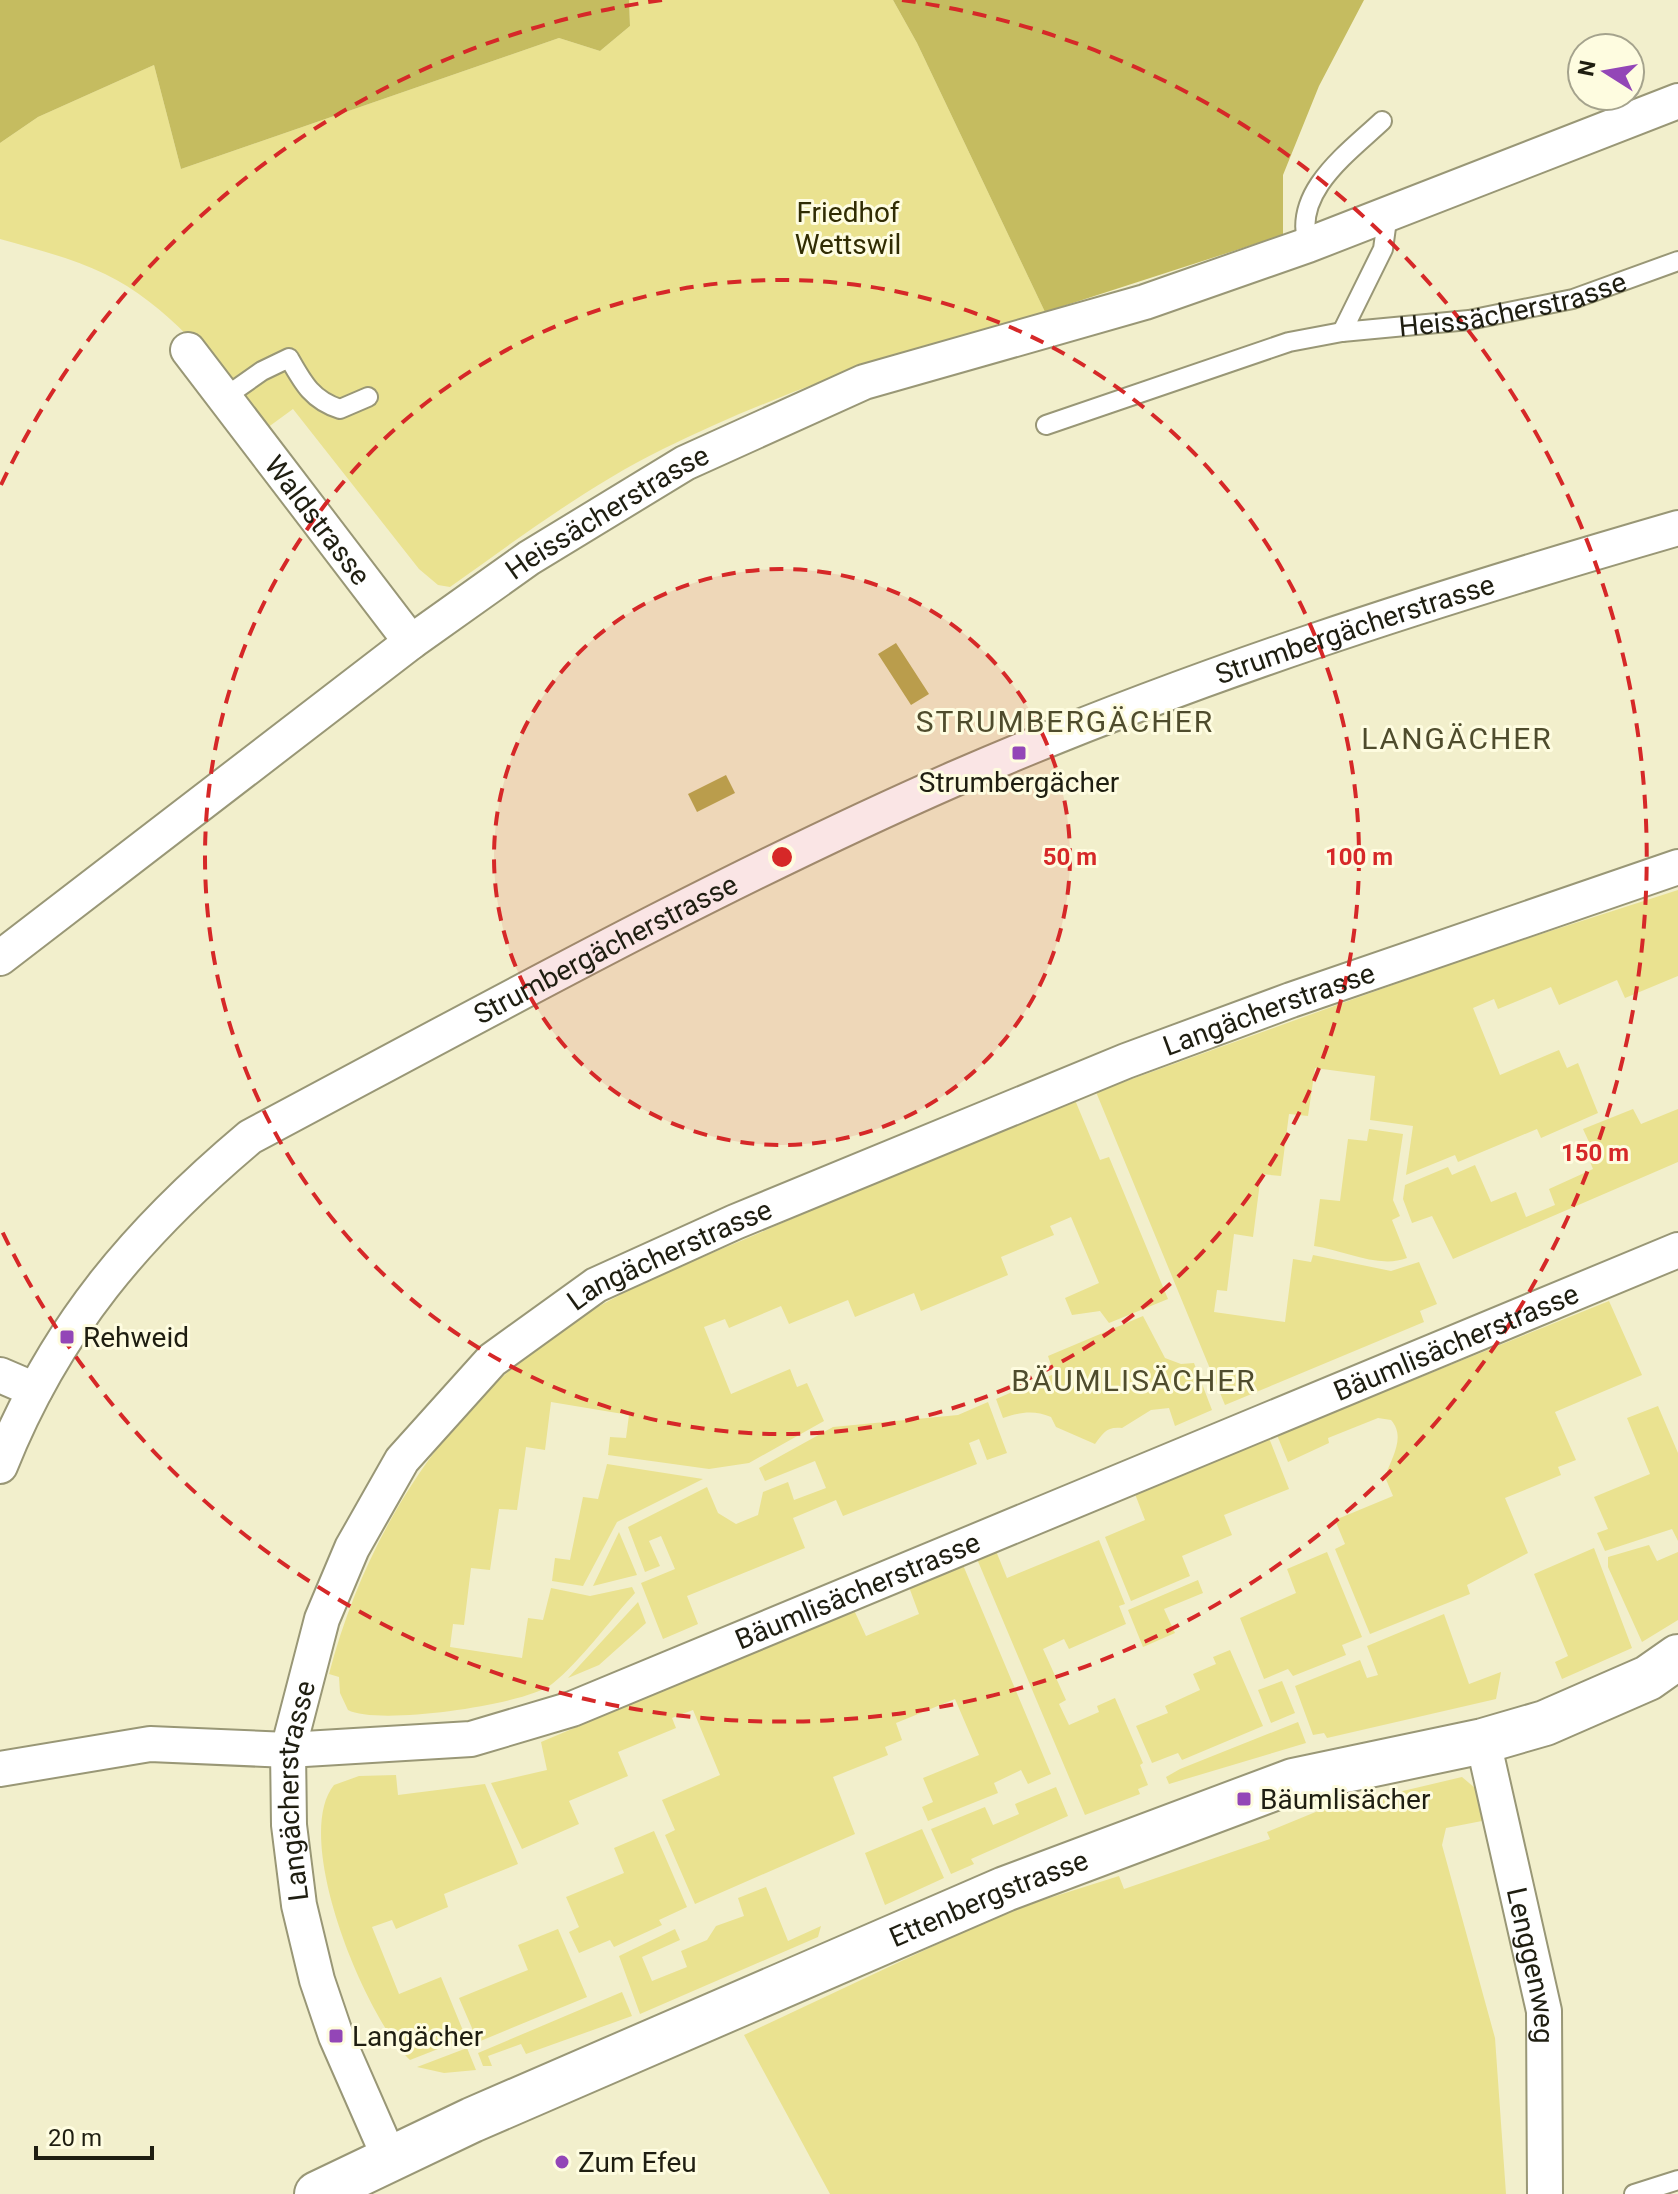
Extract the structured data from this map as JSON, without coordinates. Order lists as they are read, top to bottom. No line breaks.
{"streets":{"street":["Heissächerstrasse","Waldstrasse","Strumbergächerstrasse","Langächerstrasse","Bäumlisächerstrasse","Ettenbergstrasse","Lenggenweg"]},"crossings":[["Heissächerstrasse","Waldstrasse"],["Langächerstrasse","Bäumlisächerstrasse"],["Langächerstrasse","Ettenbergstrasse"],["Ettenbergstrasse","Lenggenweg"]],"districts":["STRUMBERGÄCHER","LANGÄCHER","BÄUMLISÄCHER"],"parks":["Friedhof Wettswil"],"places":{"transit":["Strumbergächer","Rehweid","Bäumlisächer","Langächer"],"other":["Zum Efeu"]},"scale_bar":"20 m","north":"left","rings":["50 m","100 m","150 m"]}
